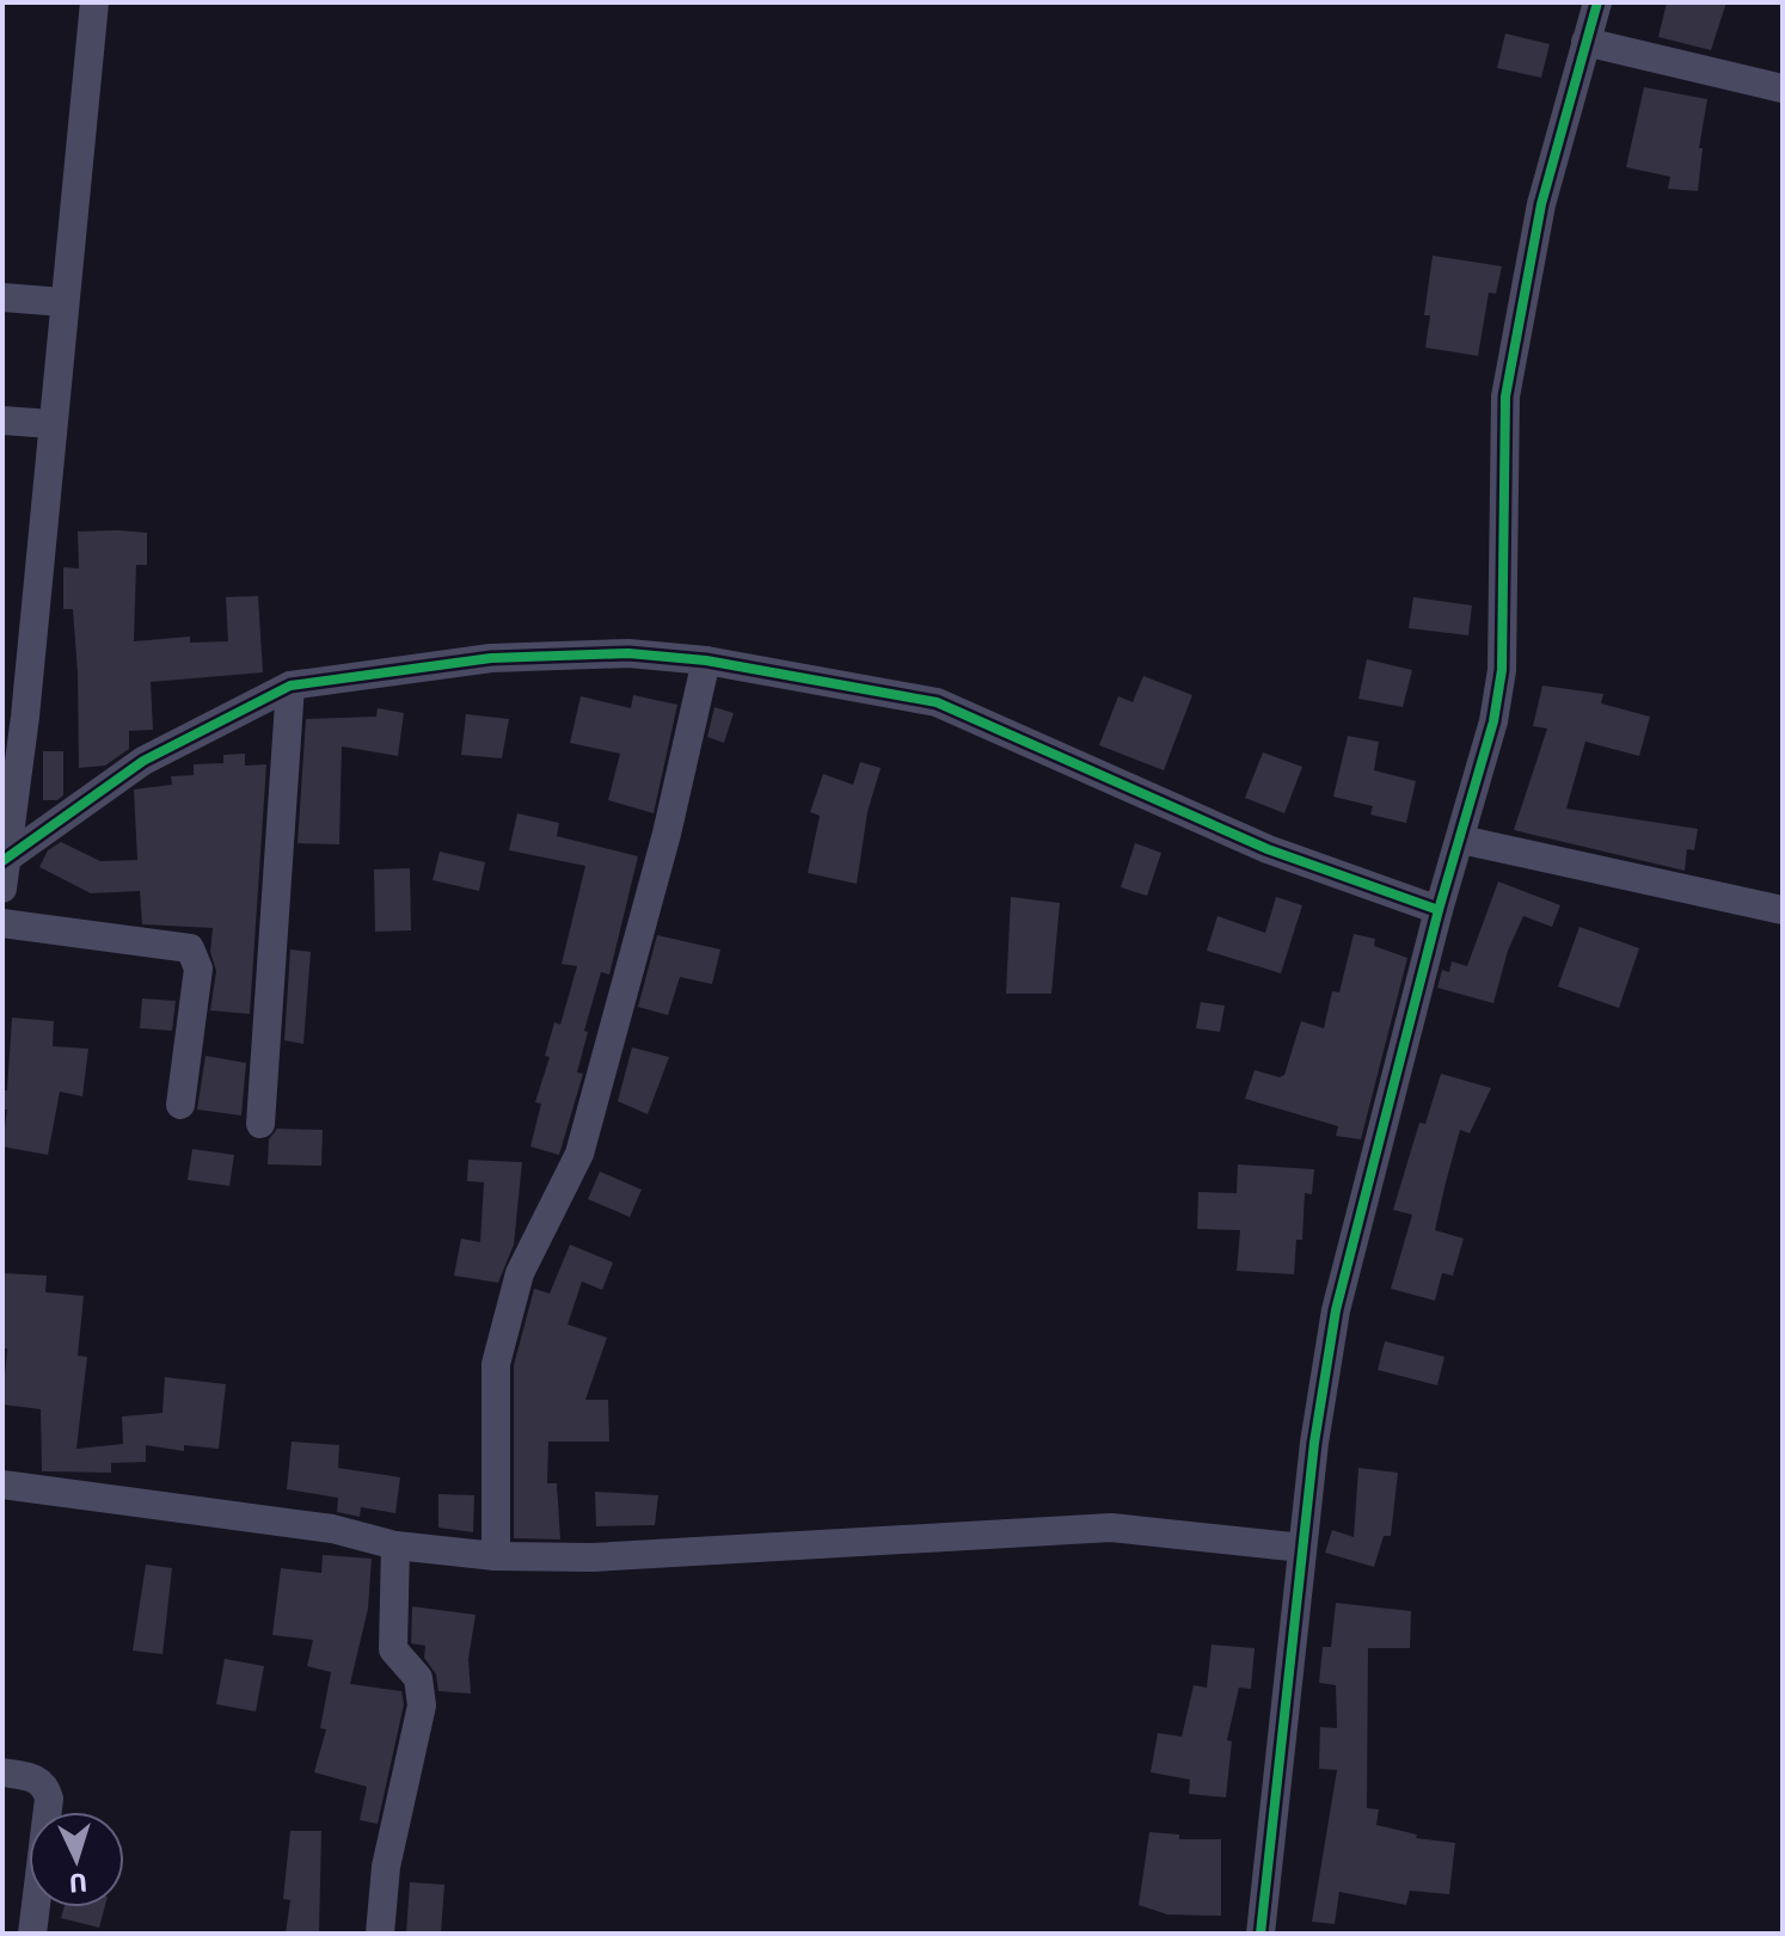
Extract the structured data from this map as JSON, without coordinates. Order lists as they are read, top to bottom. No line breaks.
{"north":"bottom"}
